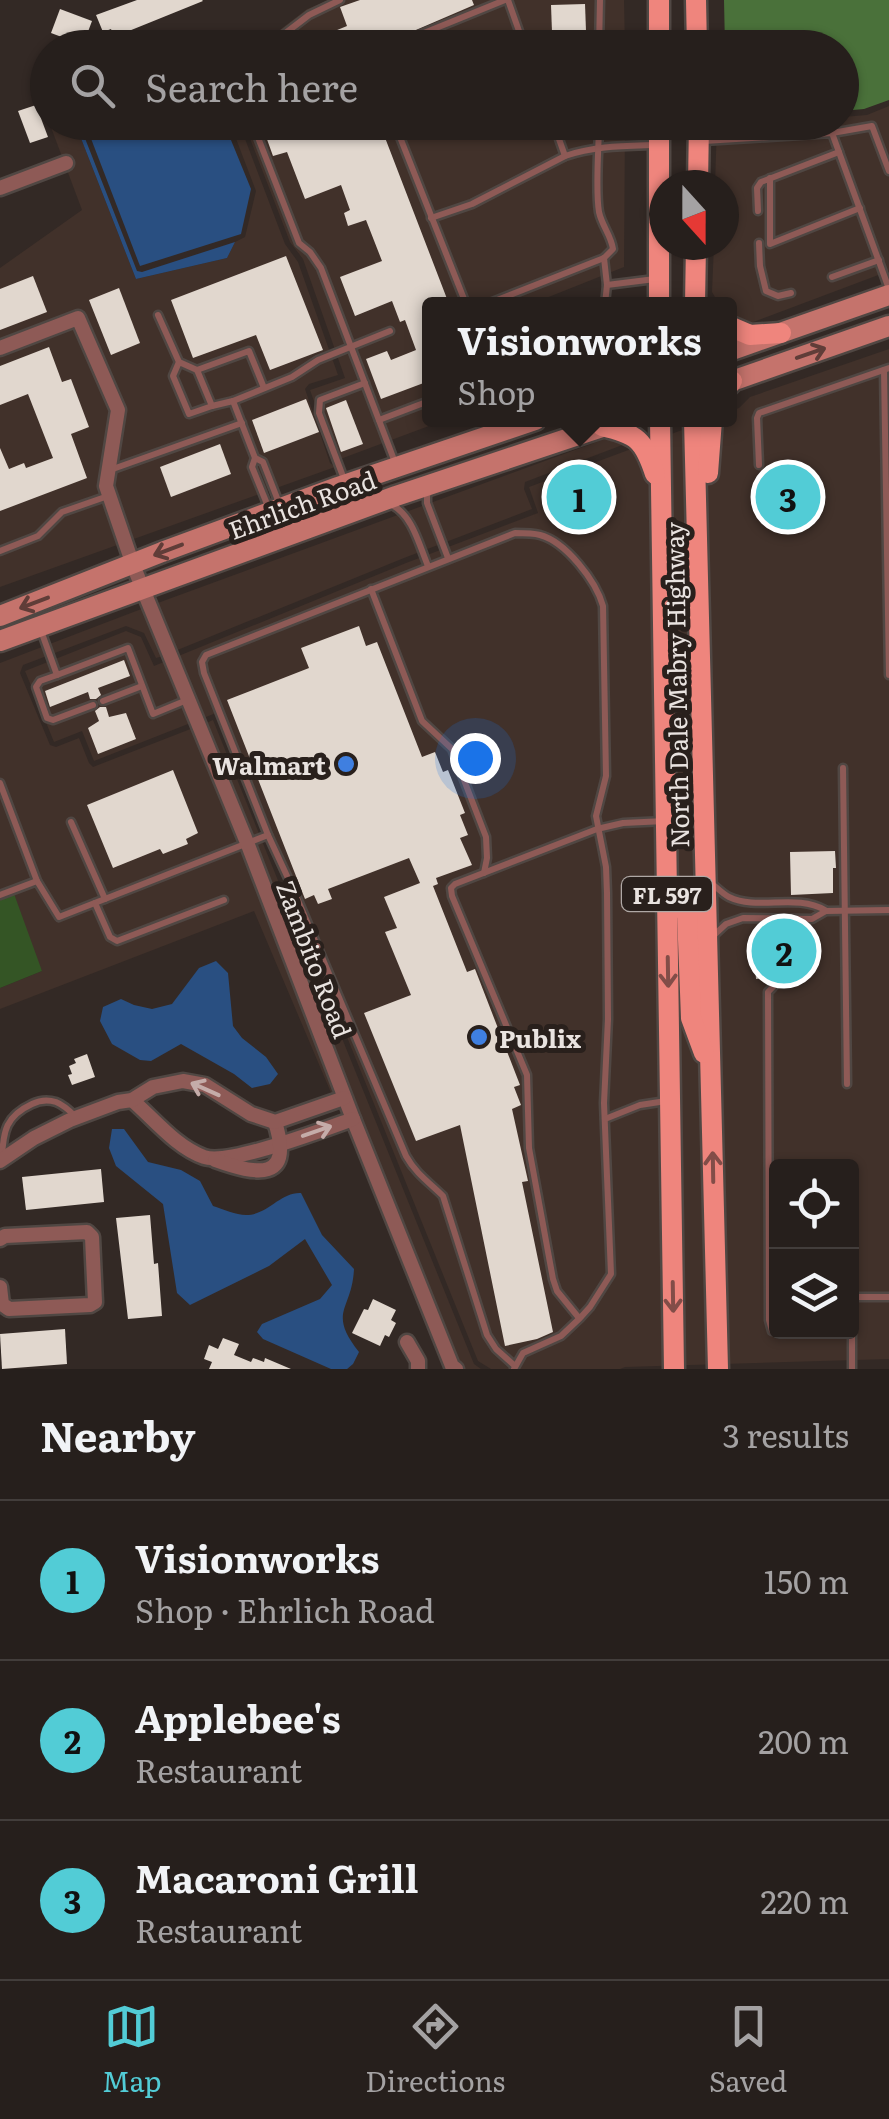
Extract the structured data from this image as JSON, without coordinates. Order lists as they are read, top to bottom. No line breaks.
{"streets":{"main road":["Ehrlich Road","North Dale Mabry Highway","FL 597"],"street":["Zambito Road"]},"crossings":[["Ehrlich Road","Zambito Road"]],"places":["Walmart","Publix"],"north":"bottom","page":{"search":"Search here","popup":["Visionworks","Shop"],"pins":["1","3","2"],"heading":["Nearby","3 results"],"list":[{"mark":"1","name":"Visionworks","note":"Shop · Ehrlich Road","value":"150 m"},{"mark":"2","name":"Applebee's","note":"Restaurant","value":"200 m"},{"mark":"3","name":"Macaroni Grill","note":"Restaurant","value":"220 m"}],"nav":["Map","Directions","Saved"]}}
